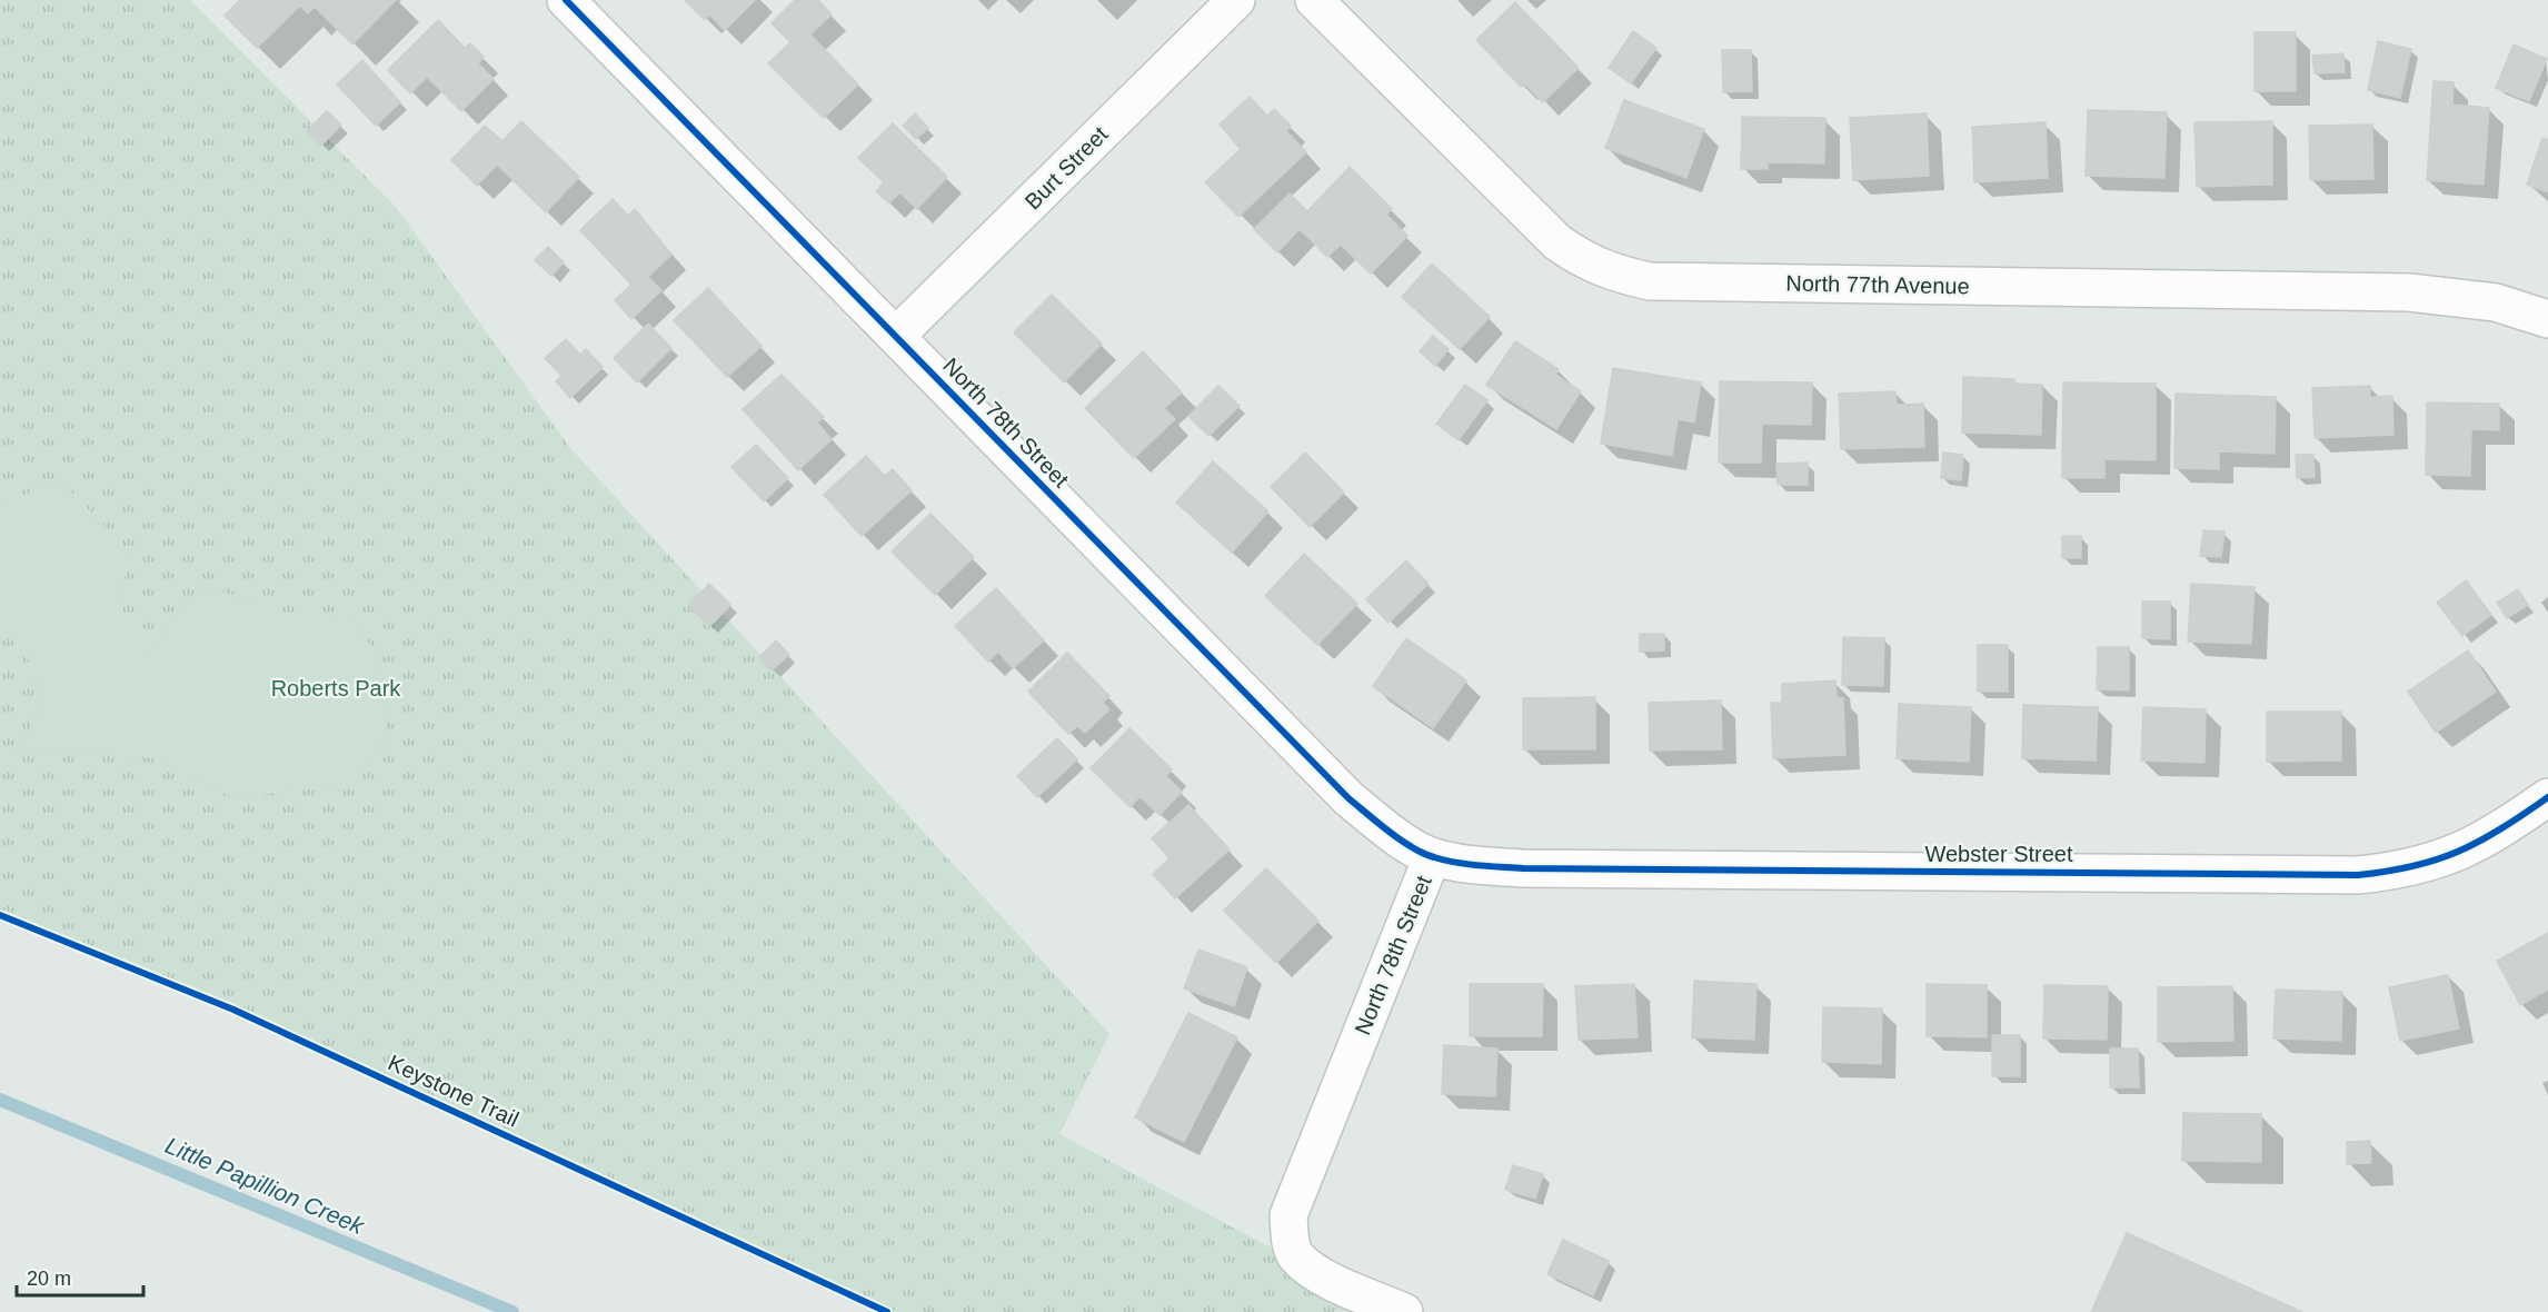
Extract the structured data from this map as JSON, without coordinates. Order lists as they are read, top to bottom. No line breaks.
{"streets":{"street":["Burt Street","North 77th Avenue","North 78th Street","Webster Street"],"cycle path":["Keystone Trail"]},"crossings":[["Burt Street","North 78th Street"],["North 78th Street","Webster Street"]],"water":["Little Papillion Creek"],"parks":["Roberts Park"],"scale_bar":"20 m"}
